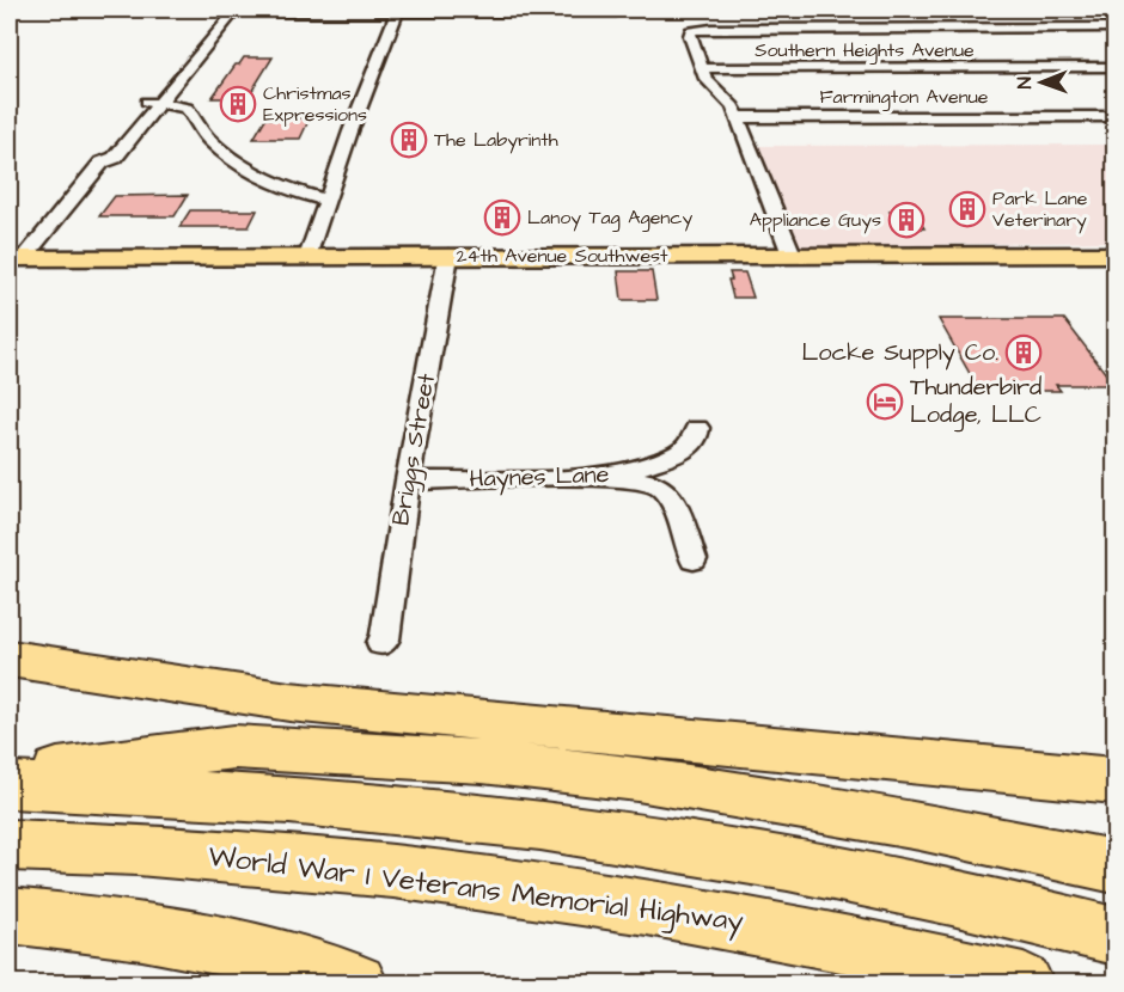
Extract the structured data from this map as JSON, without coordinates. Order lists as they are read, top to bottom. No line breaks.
{"streets":{"highway":["World War I Veterans Memorial Highway"],"main road":["24th Avenue Southwest"],"street":["Southern Heights Avenue","Farmington Avenue","Briggs Street","Haynes Lane"]},"crossings":[["24th Avenue Southwest","Briggs Street"],["Briggs Street","Haynes Lane"]],"places":{"building":["Christmas Expressions","The Labyrinth","Park Lane Veterinary","Lanoy Tag Agency","Appliance Guys","Locke Supply Co."],"hotel":["Thunderbird Lodge, LLC"]},"north":"left"}
